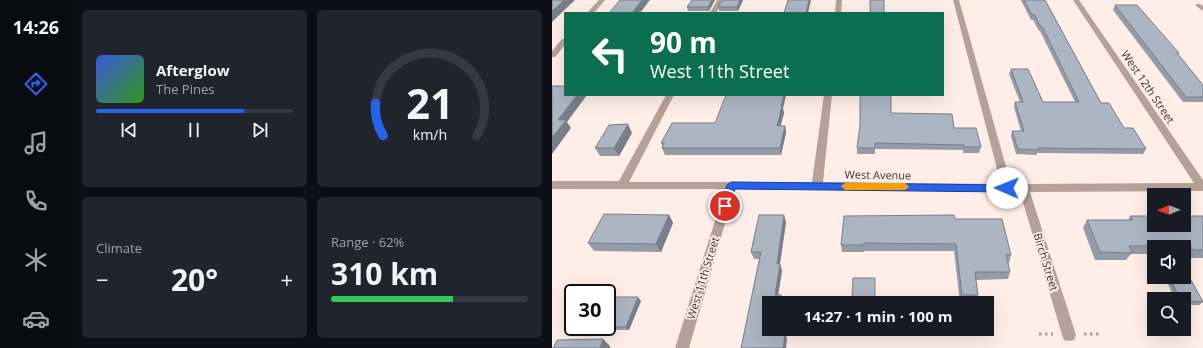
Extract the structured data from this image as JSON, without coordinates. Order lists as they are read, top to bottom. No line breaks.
{"streets":{"street":["West 12th Street","West Avenue","Birch Street","West 11th Street"]},"crossings":[["West 12th Street","West Avenue"],["West Avenue","Birch Street"],["West Avenue","West 11th Street"]],"north":"left","page":{"tabs":"14:26","turn":["90 m","West 11th Street"],"song":["Afterglow","The Pines"],"tile":["Climate",["Range · 62%","310 km"]],"heat":["−","20°","+"],"limit":"30","trip":"14:27 · 1 min · 100 m","gauge":["21","km/h"]}}
